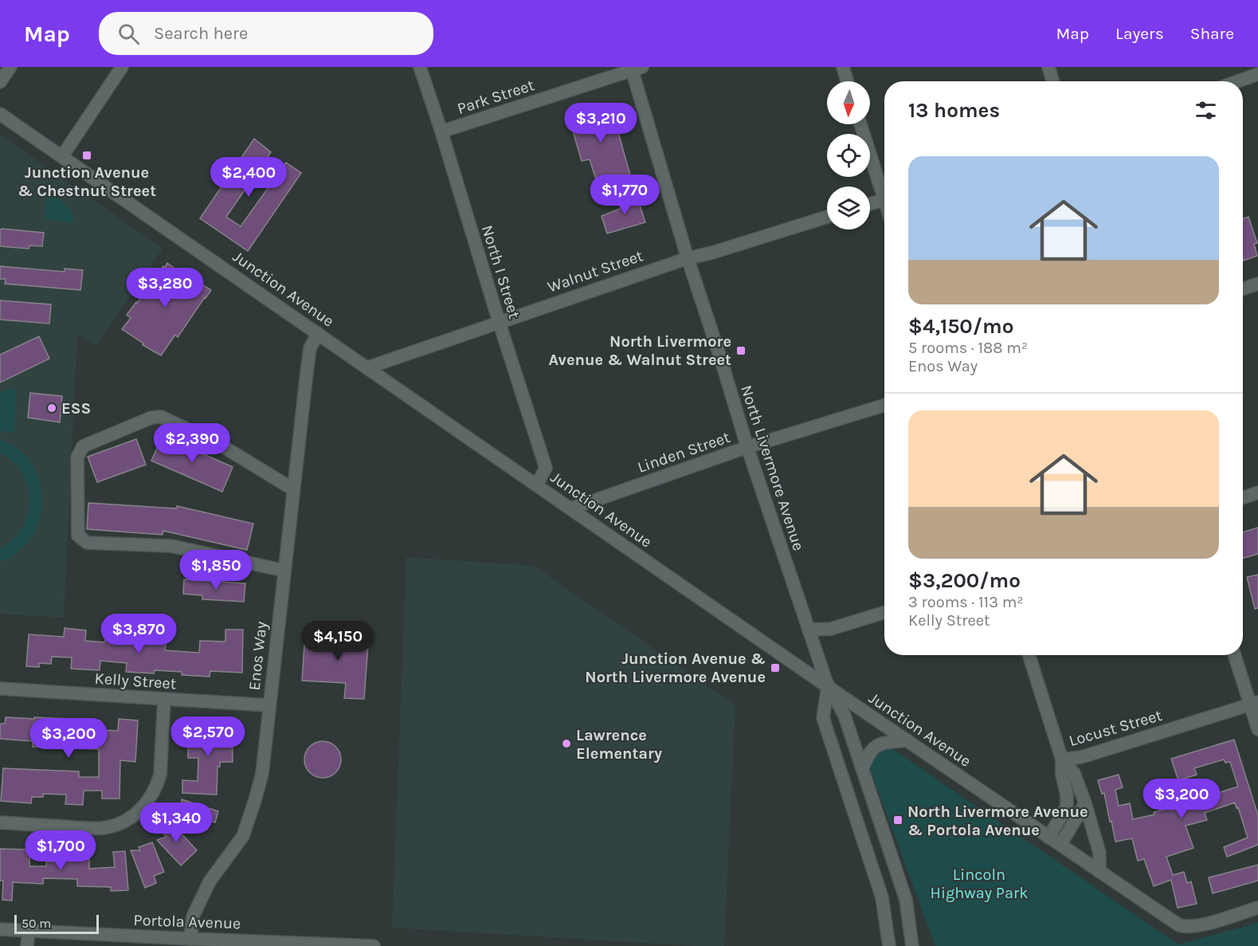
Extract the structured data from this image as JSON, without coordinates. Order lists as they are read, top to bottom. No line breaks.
{"streets":{"street":["Park Street","Walnut Street","North I Street","Junction Avenue","Linden Street","North Livermore Avenue","Enos Way","Kelly Street","Locust Street","Portola Avenue"]},"crossings":[["Park Street","North I Street"],["Park Street","North Livermore Avenue"],["Walnut Street","North I Street"],["Walnut Street","Junction Avenue"],["Walnut Street","North Livermore Avenue"],["North I Street","Junction Avenue"],["Junction Avenue","Linden Street"],["Junction Avenue","North Livermore Avenue"],["Junction Avenue","Enos Way"],["Junction Avenue","Locust Street"],["Linden Street","North Livermore Avenue"],["Enos Way","Kelly Street"],["Enos Way","Portola Avenue"]],"parks":["Lincoln Highway Park"],"places":{"transit":["Junction Avenue & Chestnut Street","North Livermore Avenue & Walnut Street","Junction Avenue & North Livermore Avenue","North Livermore Avenue & Portola Avenue"],"other":["ESS","Lawrence Elementary"]},"scale_bar":"50 m","north":"bottom","page":{"header":"Map","search":"Search here","nav":["Map","Layers","Share"],"heading":"13 homes","price":["$3,210","$2,400","$1,770","$3,280","$2,390","$1,850","$3,870","$4,150","$2,570","$3,200","$3,200","$1,340","$1,700"],"list":[{"name":"$4,150/mo","note":"5 rooms · 188 m² · Enos Way"},{"name":"$3,200/mo","note":"3 rooms · 113 m² · Kelly Street"}],"scale":"50 m"}}
